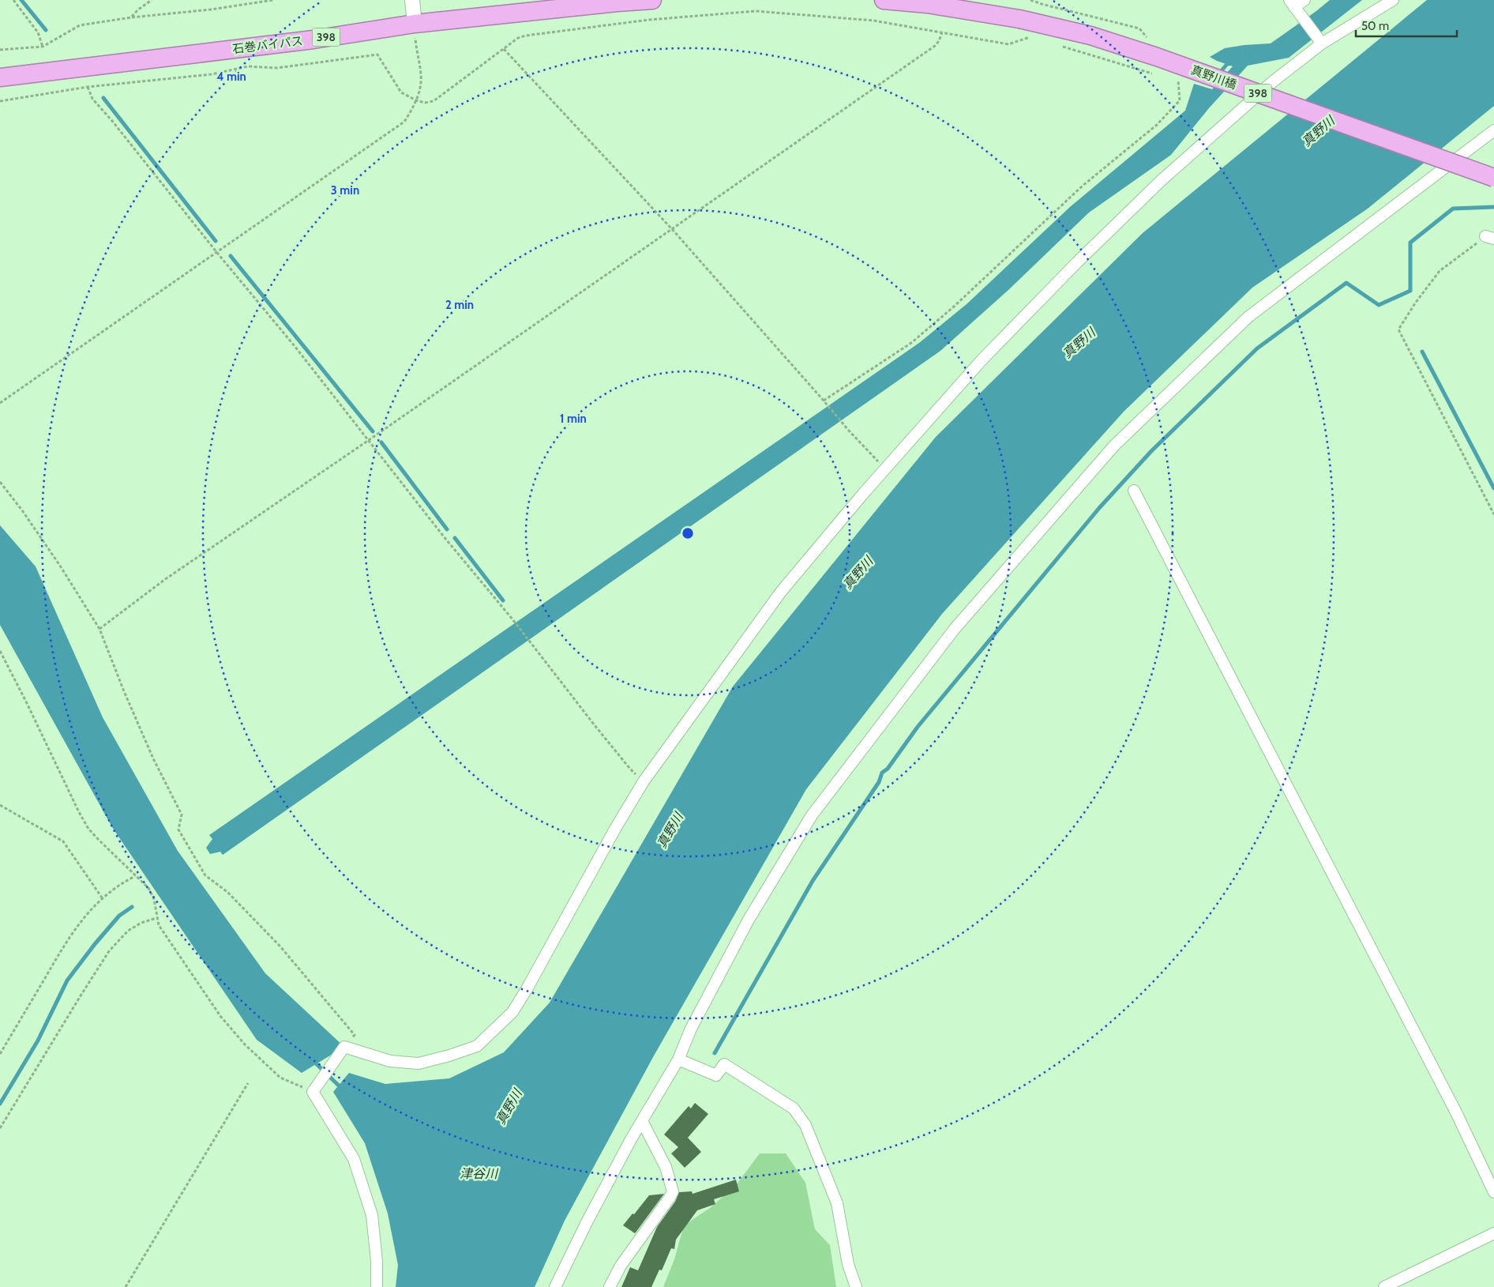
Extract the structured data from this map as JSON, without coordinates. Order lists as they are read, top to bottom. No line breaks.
{"streets":{"highway":["398","石巻バイパス","真野川橋"]},"water":["真野川","津谷川"],"scale_bar":"50 m","rings":["4 min","3 min","2 min","1 min"]}
